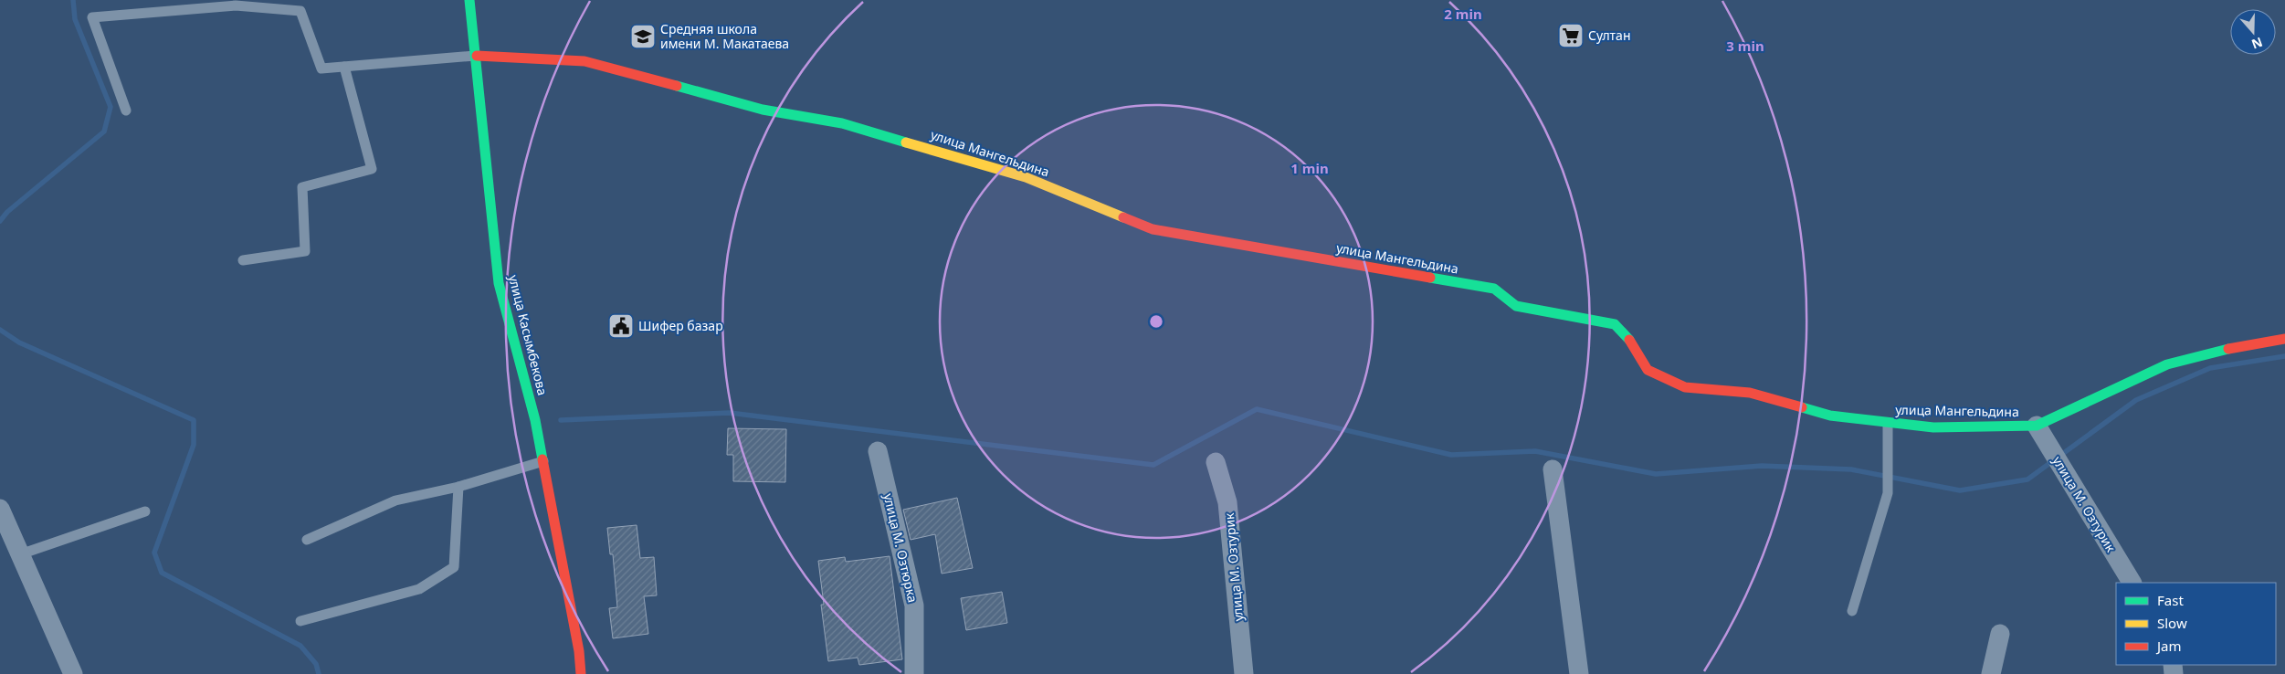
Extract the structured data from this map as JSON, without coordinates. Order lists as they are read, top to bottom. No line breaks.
{"streets":{"street":["улица Мангельдина","улица Касымбекова","улица М. Озтурик","улица М. Озтюрка"]},"crossings":[["улица Мангельдина","улица Касымбекова"],["улица Мангельдина","улица М. Озтурик"]],"places":{"supermarket":["Султан"],"school or university":["Средняя школа имени М. Макатаева"],"public building":["Шифер базар"]},"legend":["Fast","Slow","Jam"],"north":"bottom","rings":["2 min","3 min","1 min"]}
